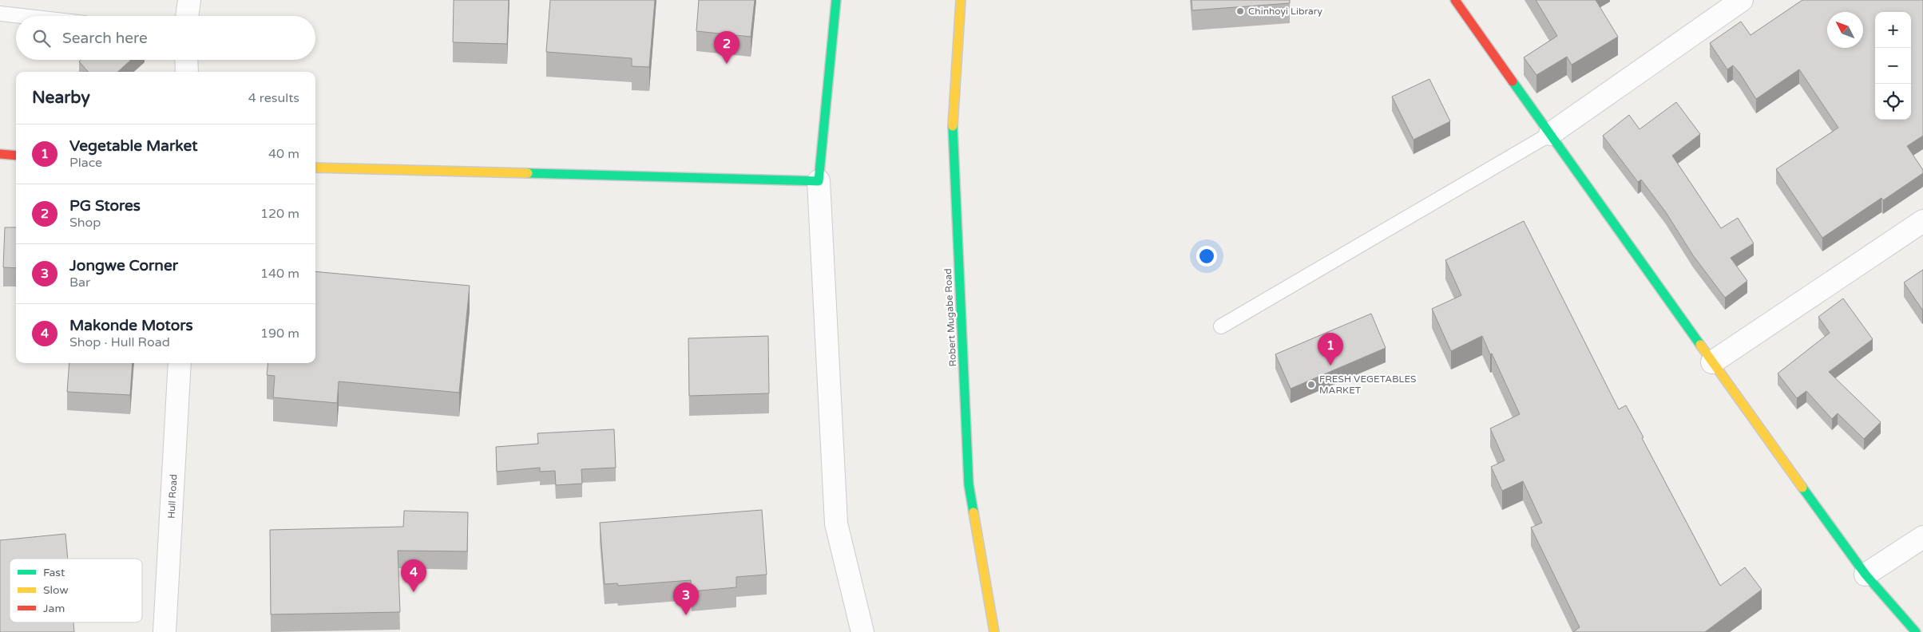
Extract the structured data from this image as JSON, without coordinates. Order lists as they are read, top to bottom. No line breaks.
{"streets":{"street":["Robert Mugabe Road","Hull Road"]},"places":["Chinhoyi Library","FRESH VEGETABLES MARKET"],"legend":["Fast","Slow","Jam"],"north":"top left","page":{"map_buttons":["+","−"],"search":"Search here","pins":["2","1","4","3"],"heading":["Nearby","4 results"],"list":[{"mark":"1","name":"Vegetable Market","note":"Place","value":"40 m"},{"mark":"2","name":"PG Stores","note":"Shop","value":"120 m"},{"mark":"3","name":"Jongwe Corner","note":"Bar","value":"140 m"},{"mark":"4","name":"Makonde Motors","note":"Shop · Hull Road","value":"190 m"}]}}
